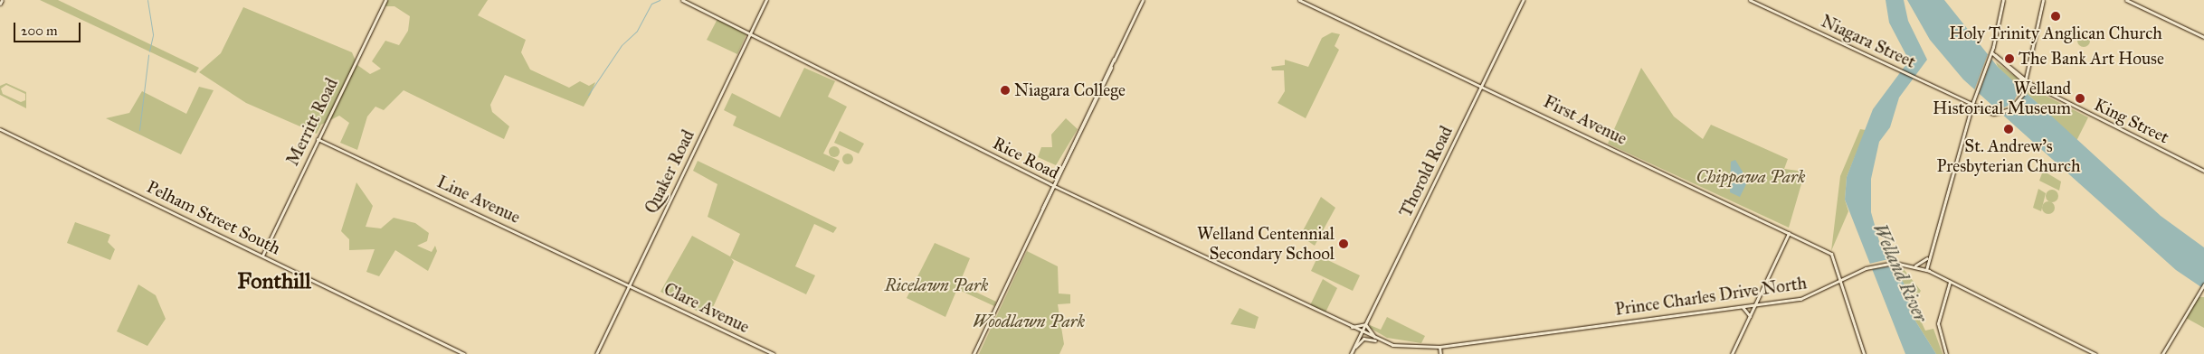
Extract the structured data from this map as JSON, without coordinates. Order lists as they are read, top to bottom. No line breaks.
{"streets":{"main road":["Niagara Street","First Avenue","King Street","Merritt Road","Rice Road","Quaker Road","Thorold Road","Line Avenue","Pelham Street South","Prince Charles Drive North","Clare Avenue"]},"crossings":[["Niagara Street","King Street"],["First Avenue","Thorold Road"],["First Avenue","Prince Charles Drive North"],["Merritt Road","Line Avenue"],["Merritt Road","Pelham Street South"],["Rice Road","Quaker Road"],["Rice Road","Thorold Road"],["Rice Road","Prince Charles Drive North"],["Quaker Road","Line Avenue"],["Quaker Road","Clare Avenue"],["Thorold Road","Prince Charles Drive North"],["Line Avenue","Clare Avenue"]],"districts":["Fonthill"],"water":["Welland River"],"parks":["Chippawa Park","Ricelawn Park","Woodlawn Park"],"places":["Holy Trinity Anglican Church","The Bank Art House","Niagara College","Welland Historical Museum","St. Andrew's Presbyterian Church","Welland Centennial Secondary School"],"scale_bar":"200 m"}
